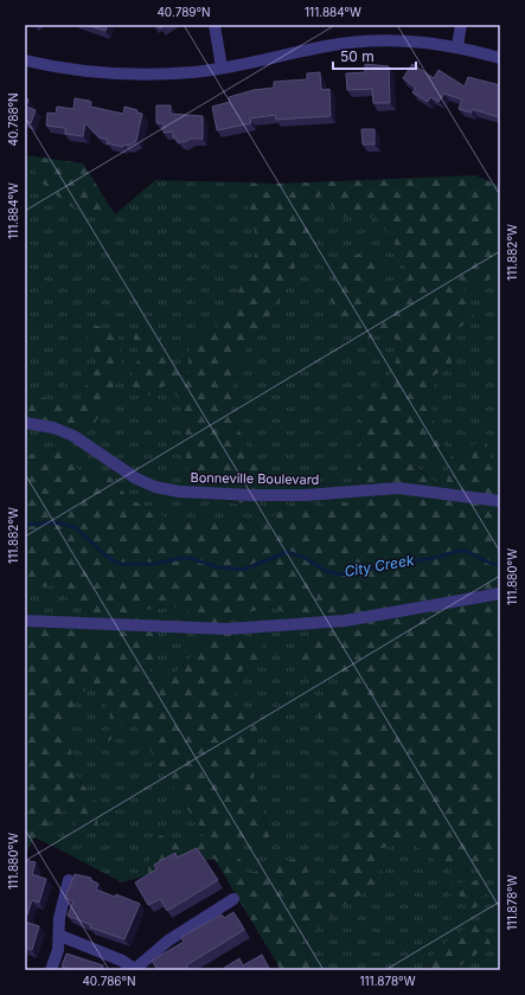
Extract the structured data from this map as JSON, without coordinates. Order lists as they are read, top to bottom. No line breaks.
{"streets":{"street":["Bonneville Boulevard"]},"water":["City Creek"],"scale_bar":"50 m","coordinates":["40.789°N","111.884°W","40.788°N","111.882°W","111.880°W","111.878°W","40.786°N"]}
